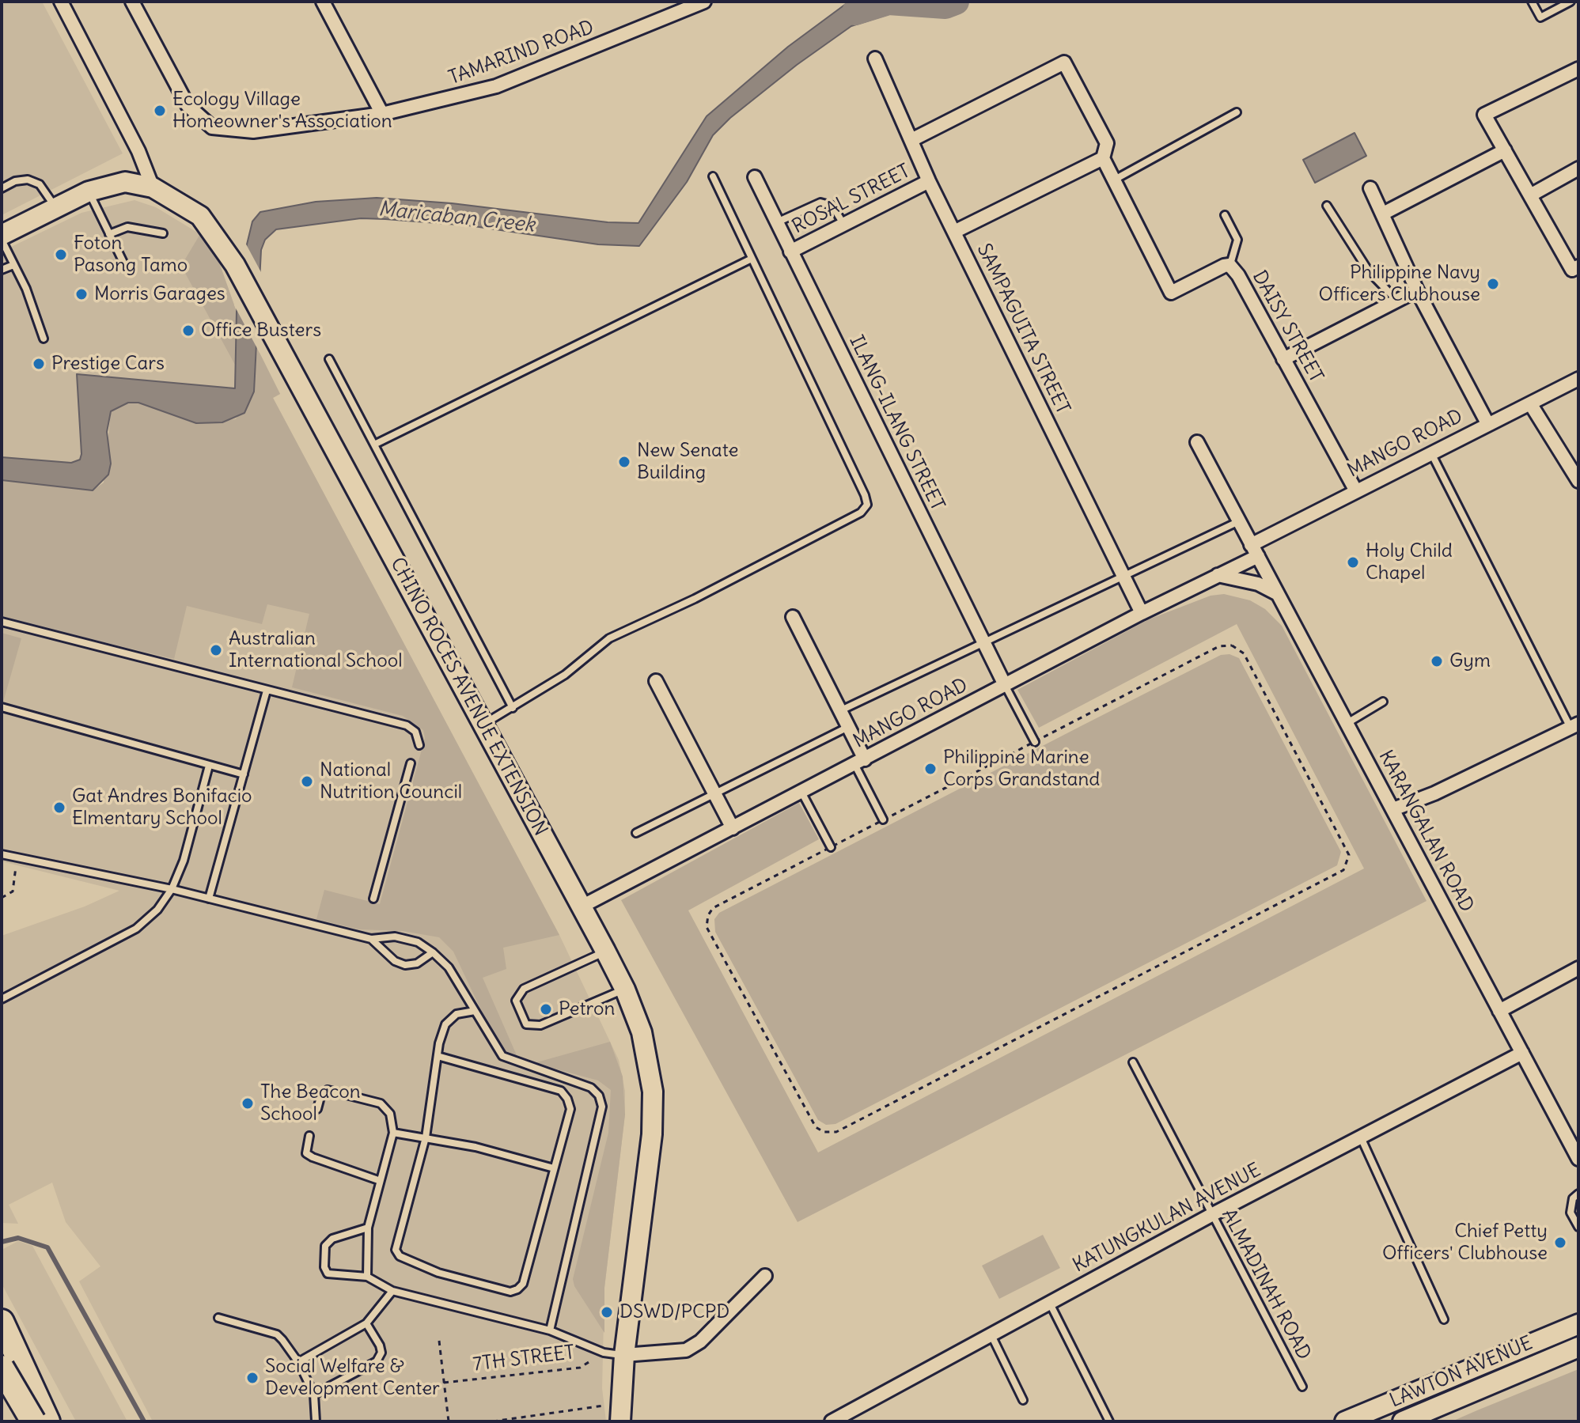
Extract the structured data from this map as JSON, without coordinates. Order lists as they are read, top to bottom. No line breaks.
{"streets":{"main road":["CHINO ROCES AVENUE EXTENSION","LAWTON AVENUE"],"street":["TAMARIND ROAD","ROSAL STREET","DAISY STREET","SAMPAGUITA STREET","ILANG-ILANG STREET","MANGO ROAD","KARANGALAN ROAD","KATUNGKULAN AVENUE"],"lane":["ALMADINAH ROAD"],"path":["7TH STREET"]},"crossings":[["ROSAL STREET","SAMPAGUITA STREET"],["ROSAL STREET","ILANG-ILANG STREET"],["DAISY STREET","SAMPAGUITA STREET"],["DAISY STREET","MANGO ROAD"],["SAMPAGUITA STREET","MANGO ROAD"],["ILANG-ILANG STREET","MANGO ROAD"],["MANGO ROAD","CHINO ROCES AVENUE EXTENSION"],["MANGO ROAD","KARANGALAN ROAD"],["KARANGALAN ROAD","KATUNGKULAN AVENUE"],["KATUNGKULAN AVENUE","ALMADINAH ROAD"]],"water":["Maricaban Creek"],"places":["Ecology Village Homeowner's Association","Foton Pasong Tamo","Philippine Navy Officers Clubhouse","Morris Garages","Office Busters","Prestige Cars","New Senate Building","Holy Child Chapel","Australian International School","Gym","Philippine Marine Corps Grandstand","National Nutrition Council","Gat Andres Bonifacio Elmentary School","Petron","The Beacon School","Chief Petty Officers' Clubhouse","DSWD/PCPD","Social Welfare & Development Center"]}
